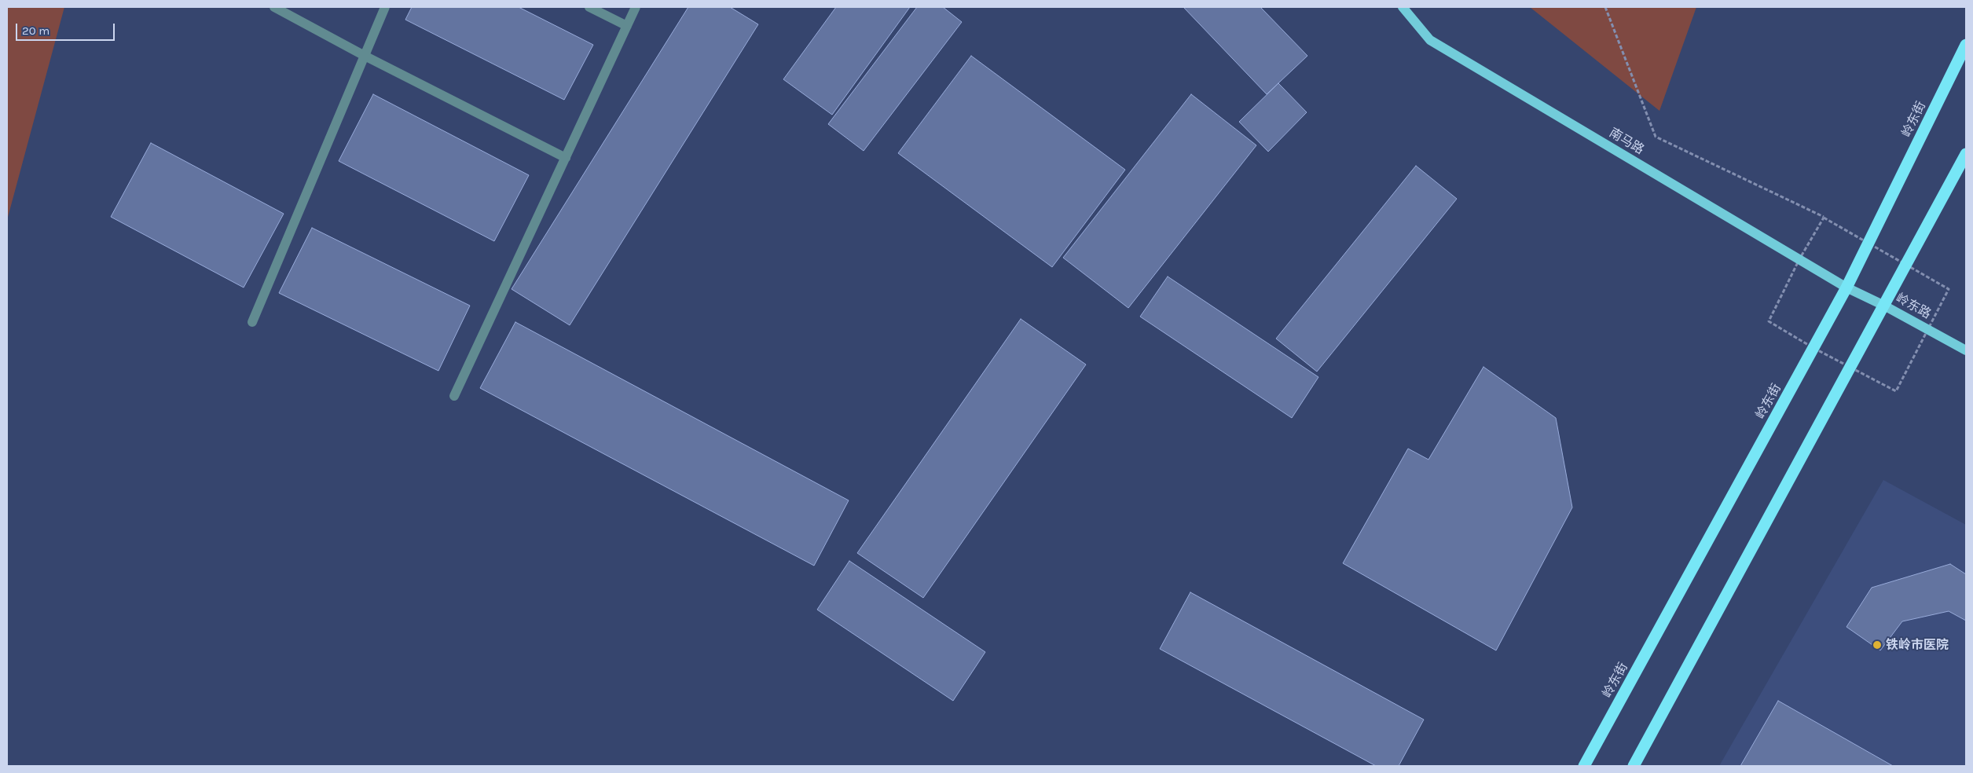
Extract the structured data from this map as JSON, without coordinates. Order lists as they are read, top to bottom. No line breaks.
{"streets":{"highway":["岭东街"],"main road":["南马路","岭东路"]},"crossings":[["岭东街","南马路"],["岭东街","岭东路"],["南马路","岭东路"]],"places":["铁岭市医院"],"scale_bar":"20 m"}
